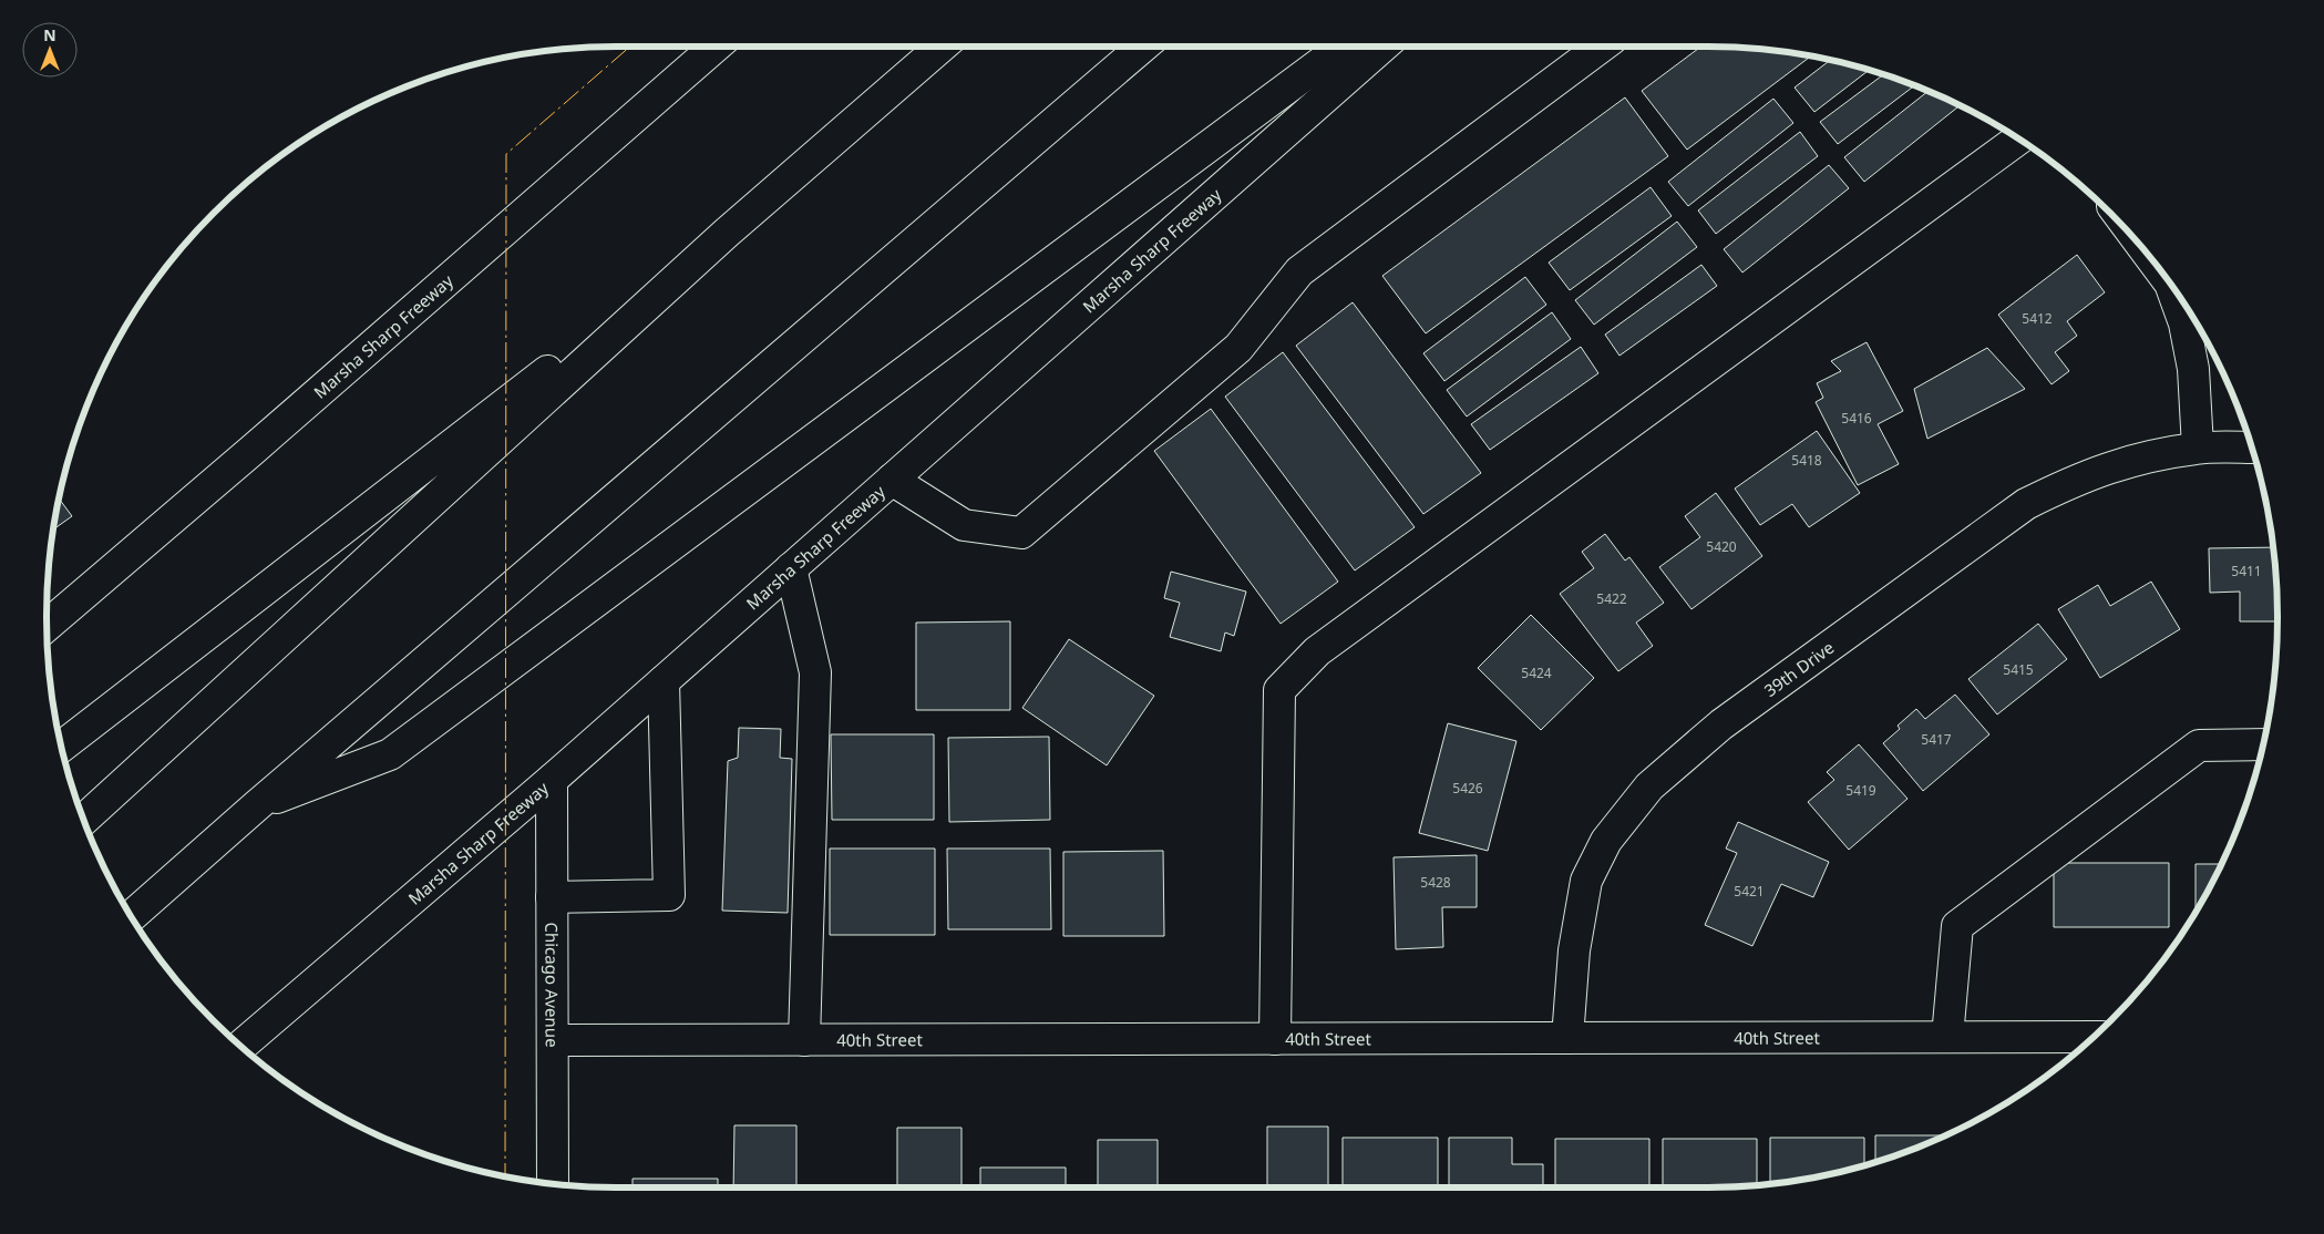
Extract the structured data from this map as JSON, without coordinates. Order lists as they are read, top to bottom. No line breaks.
{"streets":{"main road":["Marsha Sharp Freeway","39th Drive","Chicago Avenue","40th Street"]},"crossings":[["Marsha Sharp Freeway","Chicago Avenue"],["39th Drive","40th Street"],["Chicago Avenue","40th Street"]],"house_numbers":["5412","5416","5418","5420","5411","5422","5415","5424","5417","5426","5419","5428","5421"],"north":"top"}
